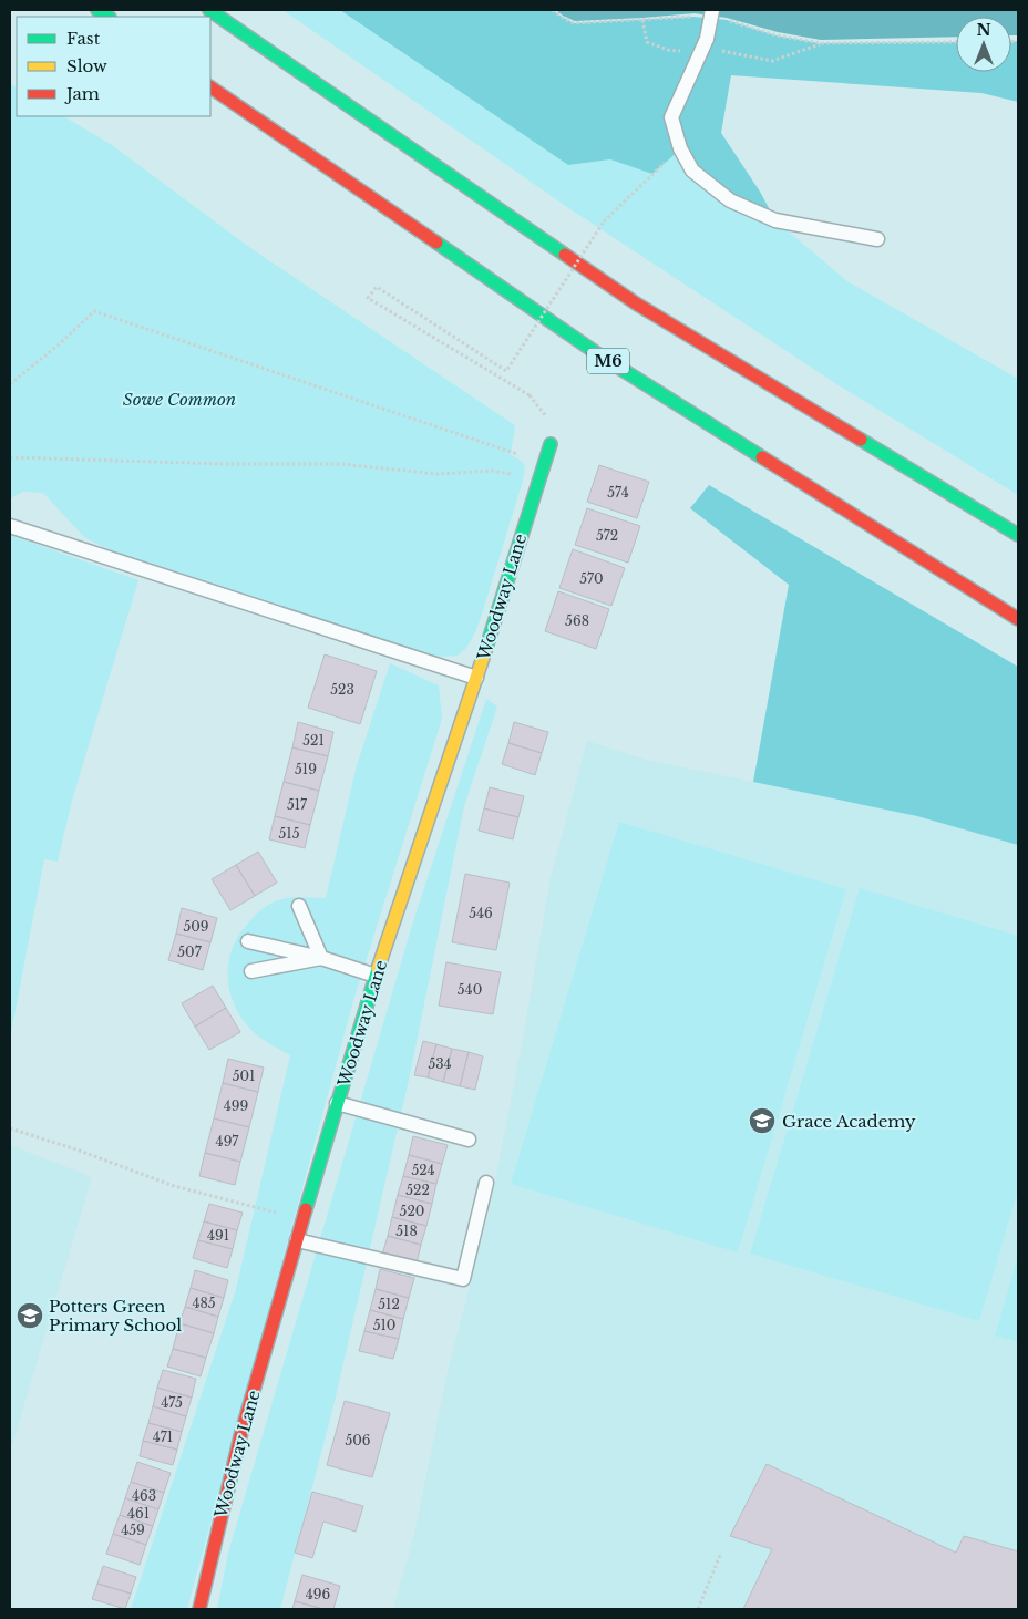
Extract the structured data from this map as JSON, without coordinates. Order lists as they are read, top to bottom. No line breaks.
{"streets":{"main road":["M6","Woodway Lane"]},"parks":["Sowe Common"],"places":{"school or university":["Grace Academy","Potters Green Primary School"]},"house_numbers":["574","572","570","568","523","521","519","517","515","546","509","507","540","534","501","499","497","524","522","520","518","491","485","512","510","475","471","506","463","461","459","496"],"legend":["Fast","Slow","Jam"],"north":"top"}
